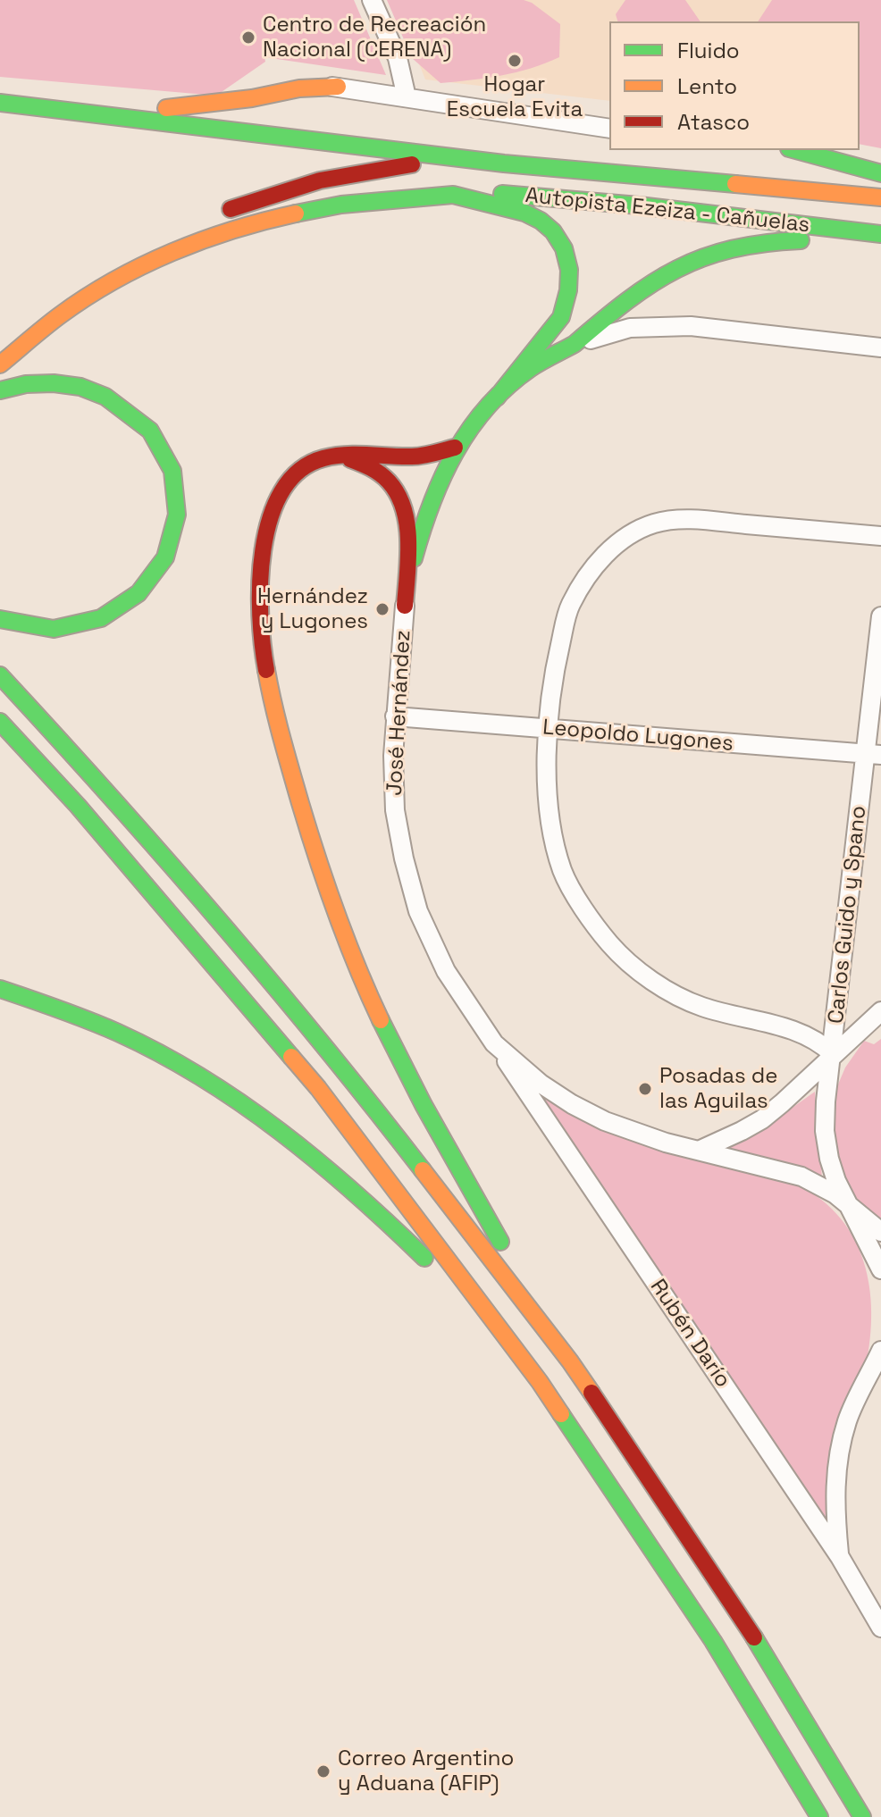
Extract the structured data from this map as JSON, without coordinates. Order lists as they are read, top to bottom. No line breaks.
{"streets":{"main road":["Autopista Ezeiza - Cañuelas","José Hernández"],"street":["Leopoldo Lugones","Carlos Guido y Spano","Rubén Darío"]},"crossings":[["José Hernández","Leopoldo Lugones"],["José Hernández","Carlos Guido y Spano"],["José Hernández","Rubén Darío"],["Leopoldo Lugones","Carlos Guido y Spano"]],"places":["Centro de Recreación Nacional (CERENA)","Hogar Escuela Evita","Hernández y Lugones","Posadas de las Aguilas","Correo Argentino y Aduana (AFIP)"],"legend":["Fluido","Lento","Atasco"]}
